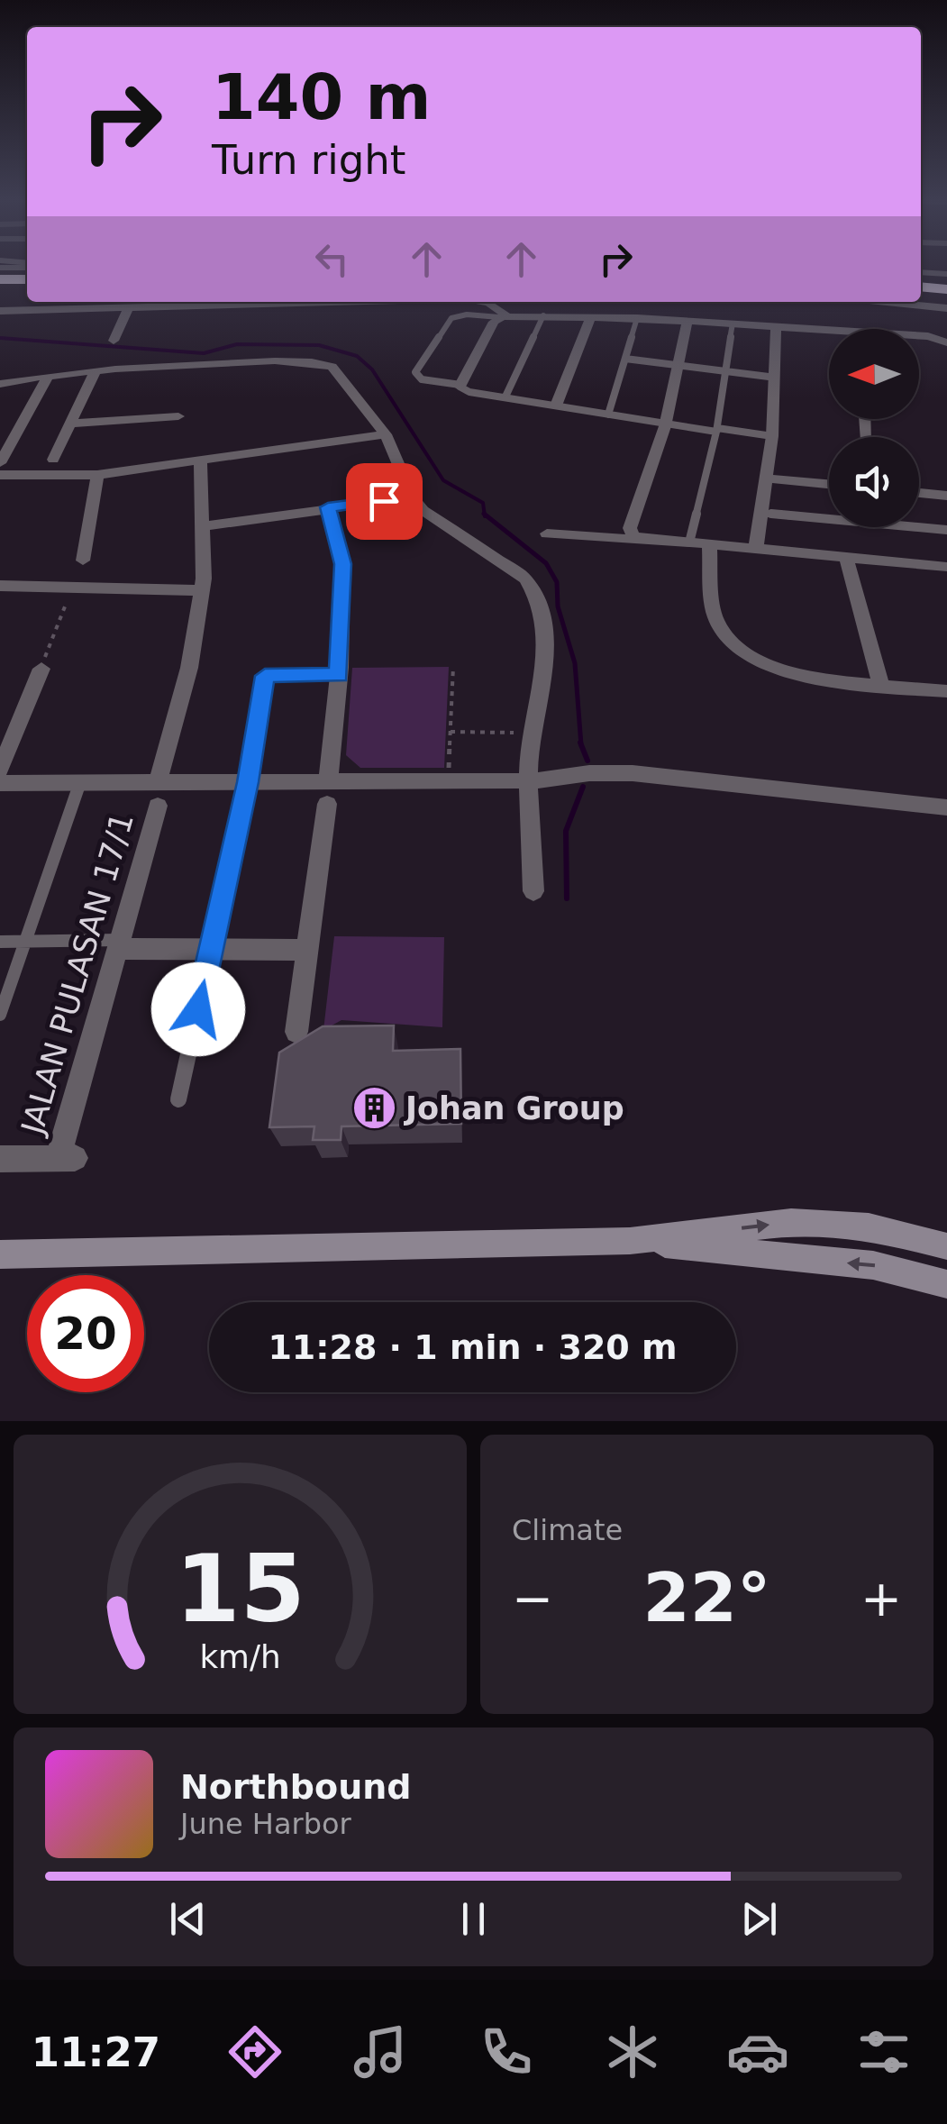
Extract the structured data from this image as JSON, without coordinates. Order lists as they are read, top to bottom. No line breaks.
{"streets":{"street":["JALAN PULASAN 17/1"]},"places":{"building":["Johan Group"]},"north":"left","page":{"turn":["140 m","Turn right"],"limit":"20","trip":"11:28 · 1 min · 320 m","tile":"Climate","heat":["−","22°","+"],"song":["Northbound","June Harbor"],"tabs":"11:27","gauge":["15","km/h"]}}
